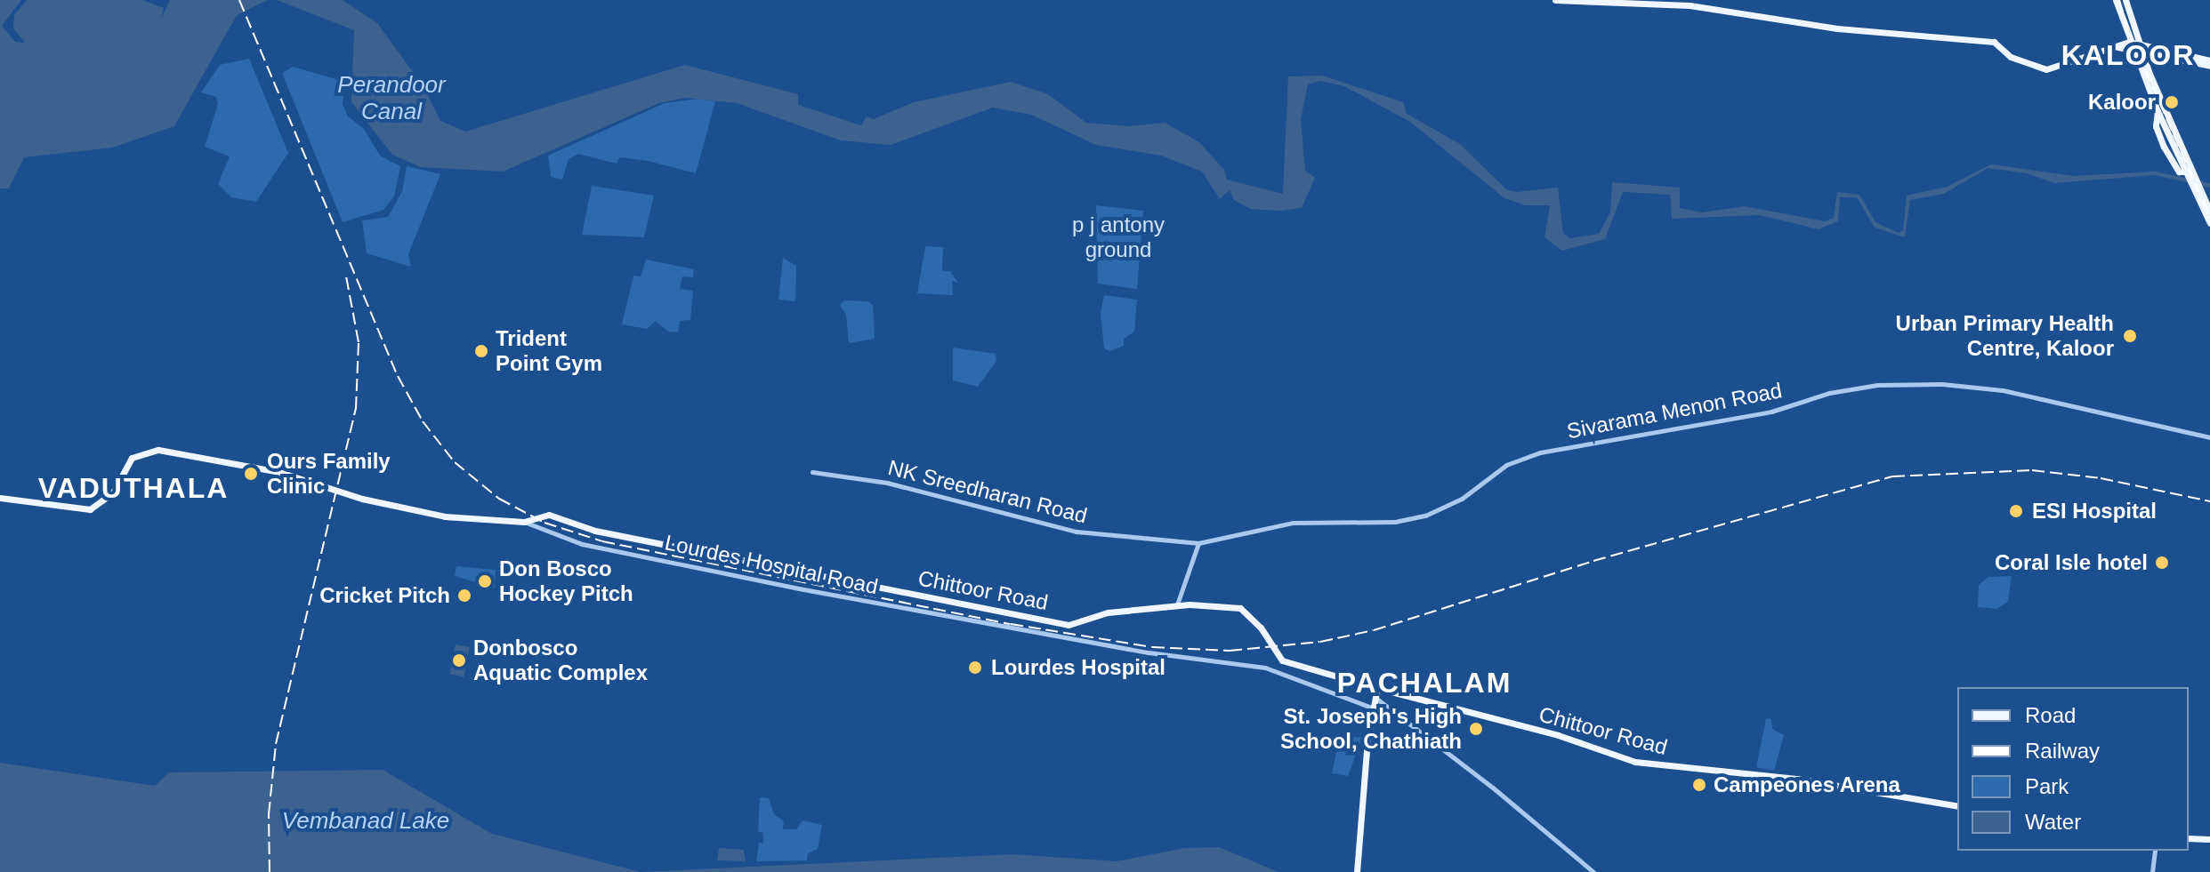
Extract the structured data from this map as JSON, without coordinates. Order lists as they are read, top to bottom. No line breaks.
{"streets":{"main road":["Chittoor Road"],"street":["Sivarama Menon Road","NK Sreedharan Road","Lourdes Hospital Road"]},"crossings":[["Sivarama Menon Road","NK Sreedharan Road"],["Lourdes Hospital Road","Chittoor Road"]],"districts":["KALOOR","VADUTHALA","PACHALAM"],"water":["Perandoor Canal","Vembanad Lake"],"parks":["p j antony ground"],"places":["Kaloor","Urban Primary Health Centre, Kaloor","Trident Point Gym","Ours Family Clinic","ESI Hospital","Coral Isle hotel","Don Bosco Hockey Pitch","Cricket Pitch","Donbosco Aquatic Complex","Lourdes Hospital","St. Joseph's High School, Chathiath","Campeones Arena"],"legend":["Road","Railway","Park","Water"]}
